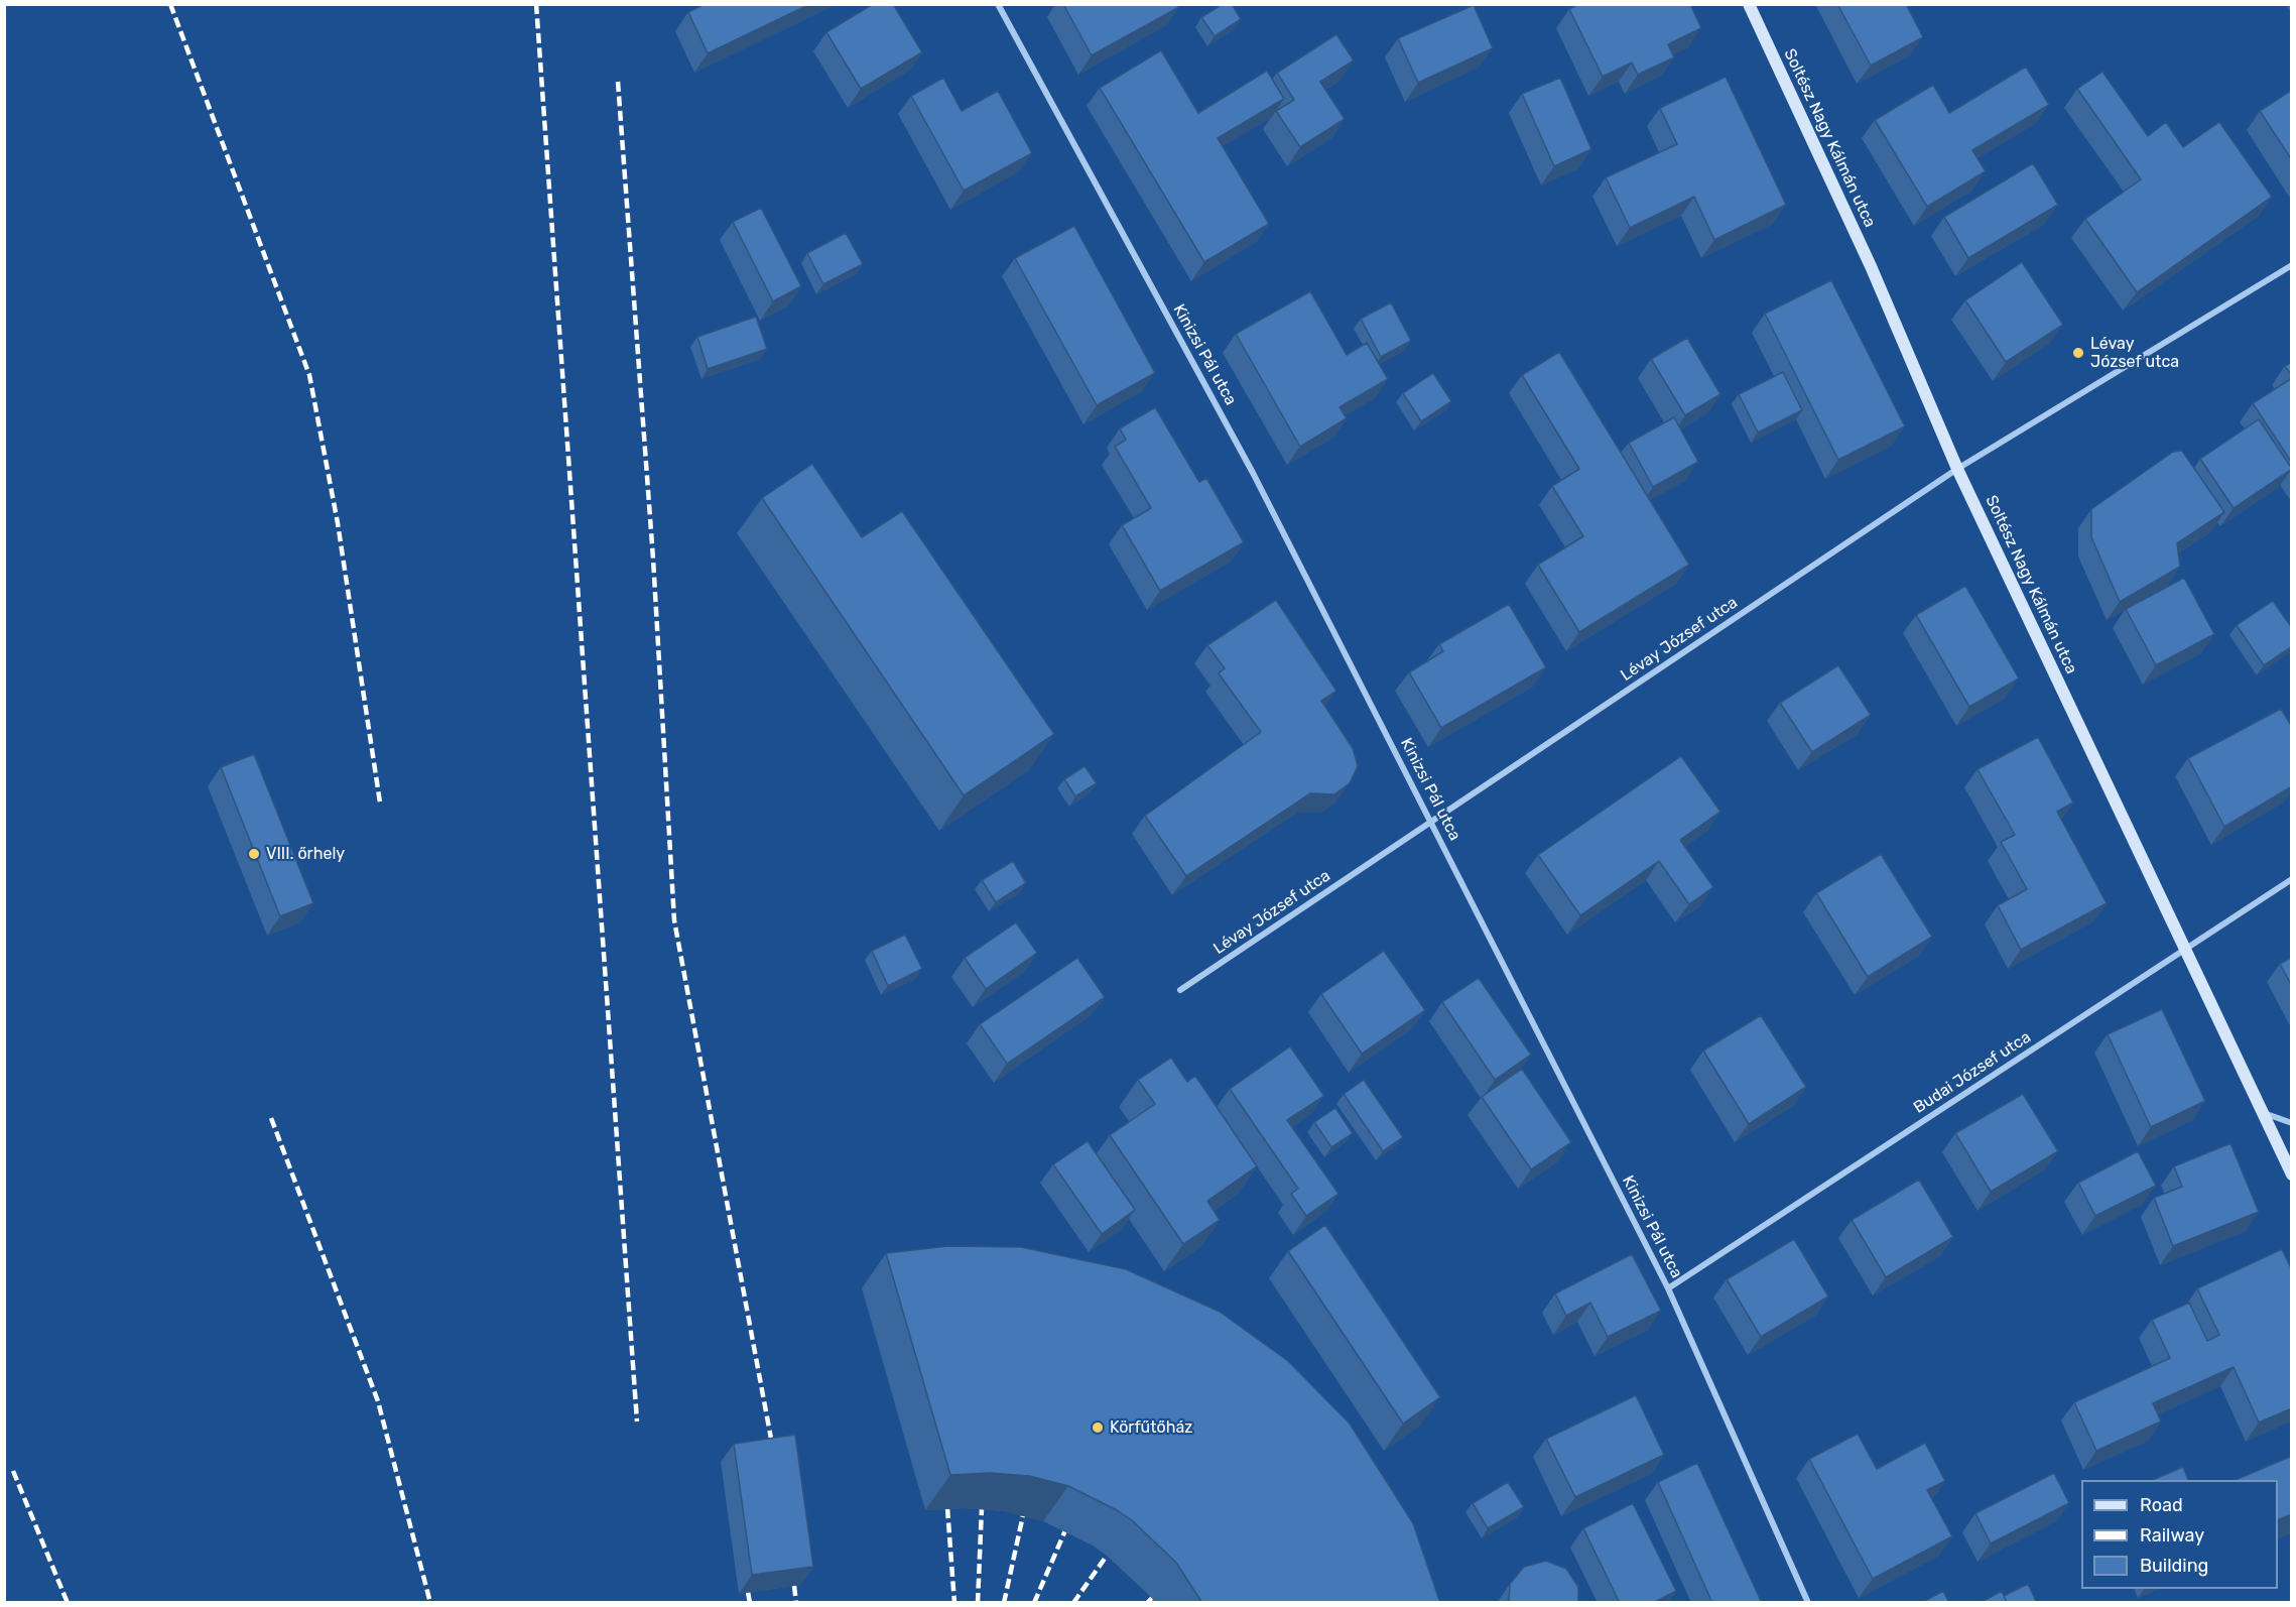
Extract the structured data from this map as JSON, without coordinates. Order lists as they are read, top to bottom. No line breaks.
{"streets":{"street":["Soltész Nagy Kálmán utca","Kinizsi Pál utca","Lévay József utca","Budai József utca"]},"crossings":[["Soltész Nagy Kálmán utca","Lévay József utca"],["Soltész Nagy Kálmán utca","Budai József utca"],["Kinizsi Pál utca","Lévay József utca"],["Kinizsi Pál utca","Budai József utca"]],"places":["Lévay József utca","VIII. őrhely","Körfűtőház"],"legend":["Road","Railway","Building"]}
